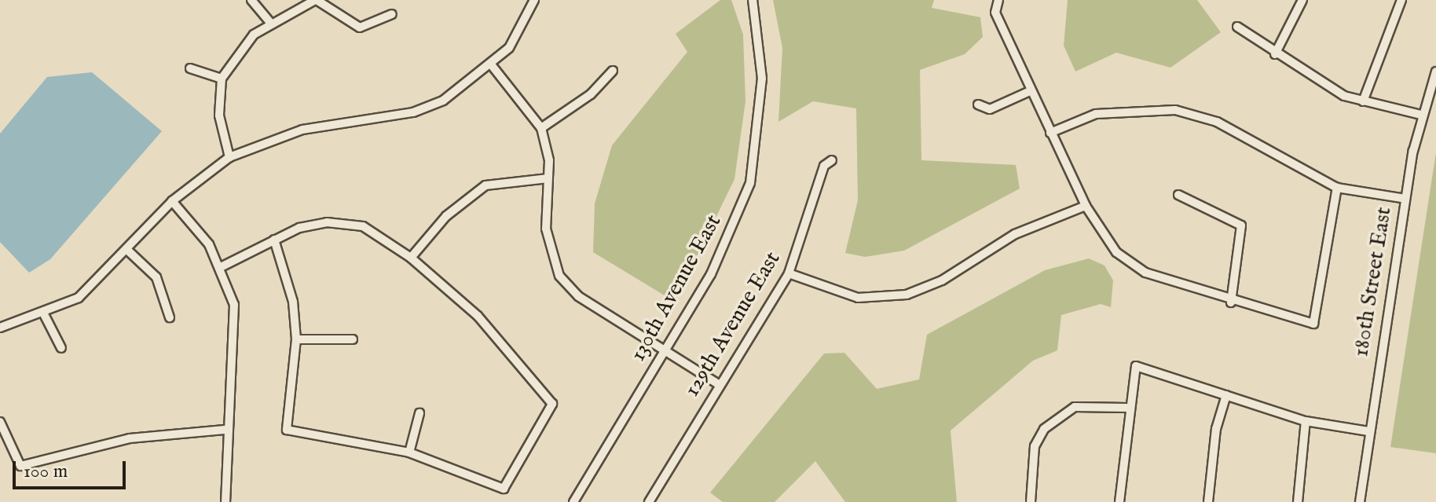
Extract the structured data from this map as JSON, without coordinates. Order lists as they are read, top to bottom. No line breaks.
{"streets":{"street":["180th Street East","130th Avenue East","129th Avenue East"]},"scale_bar":"100 m"}
